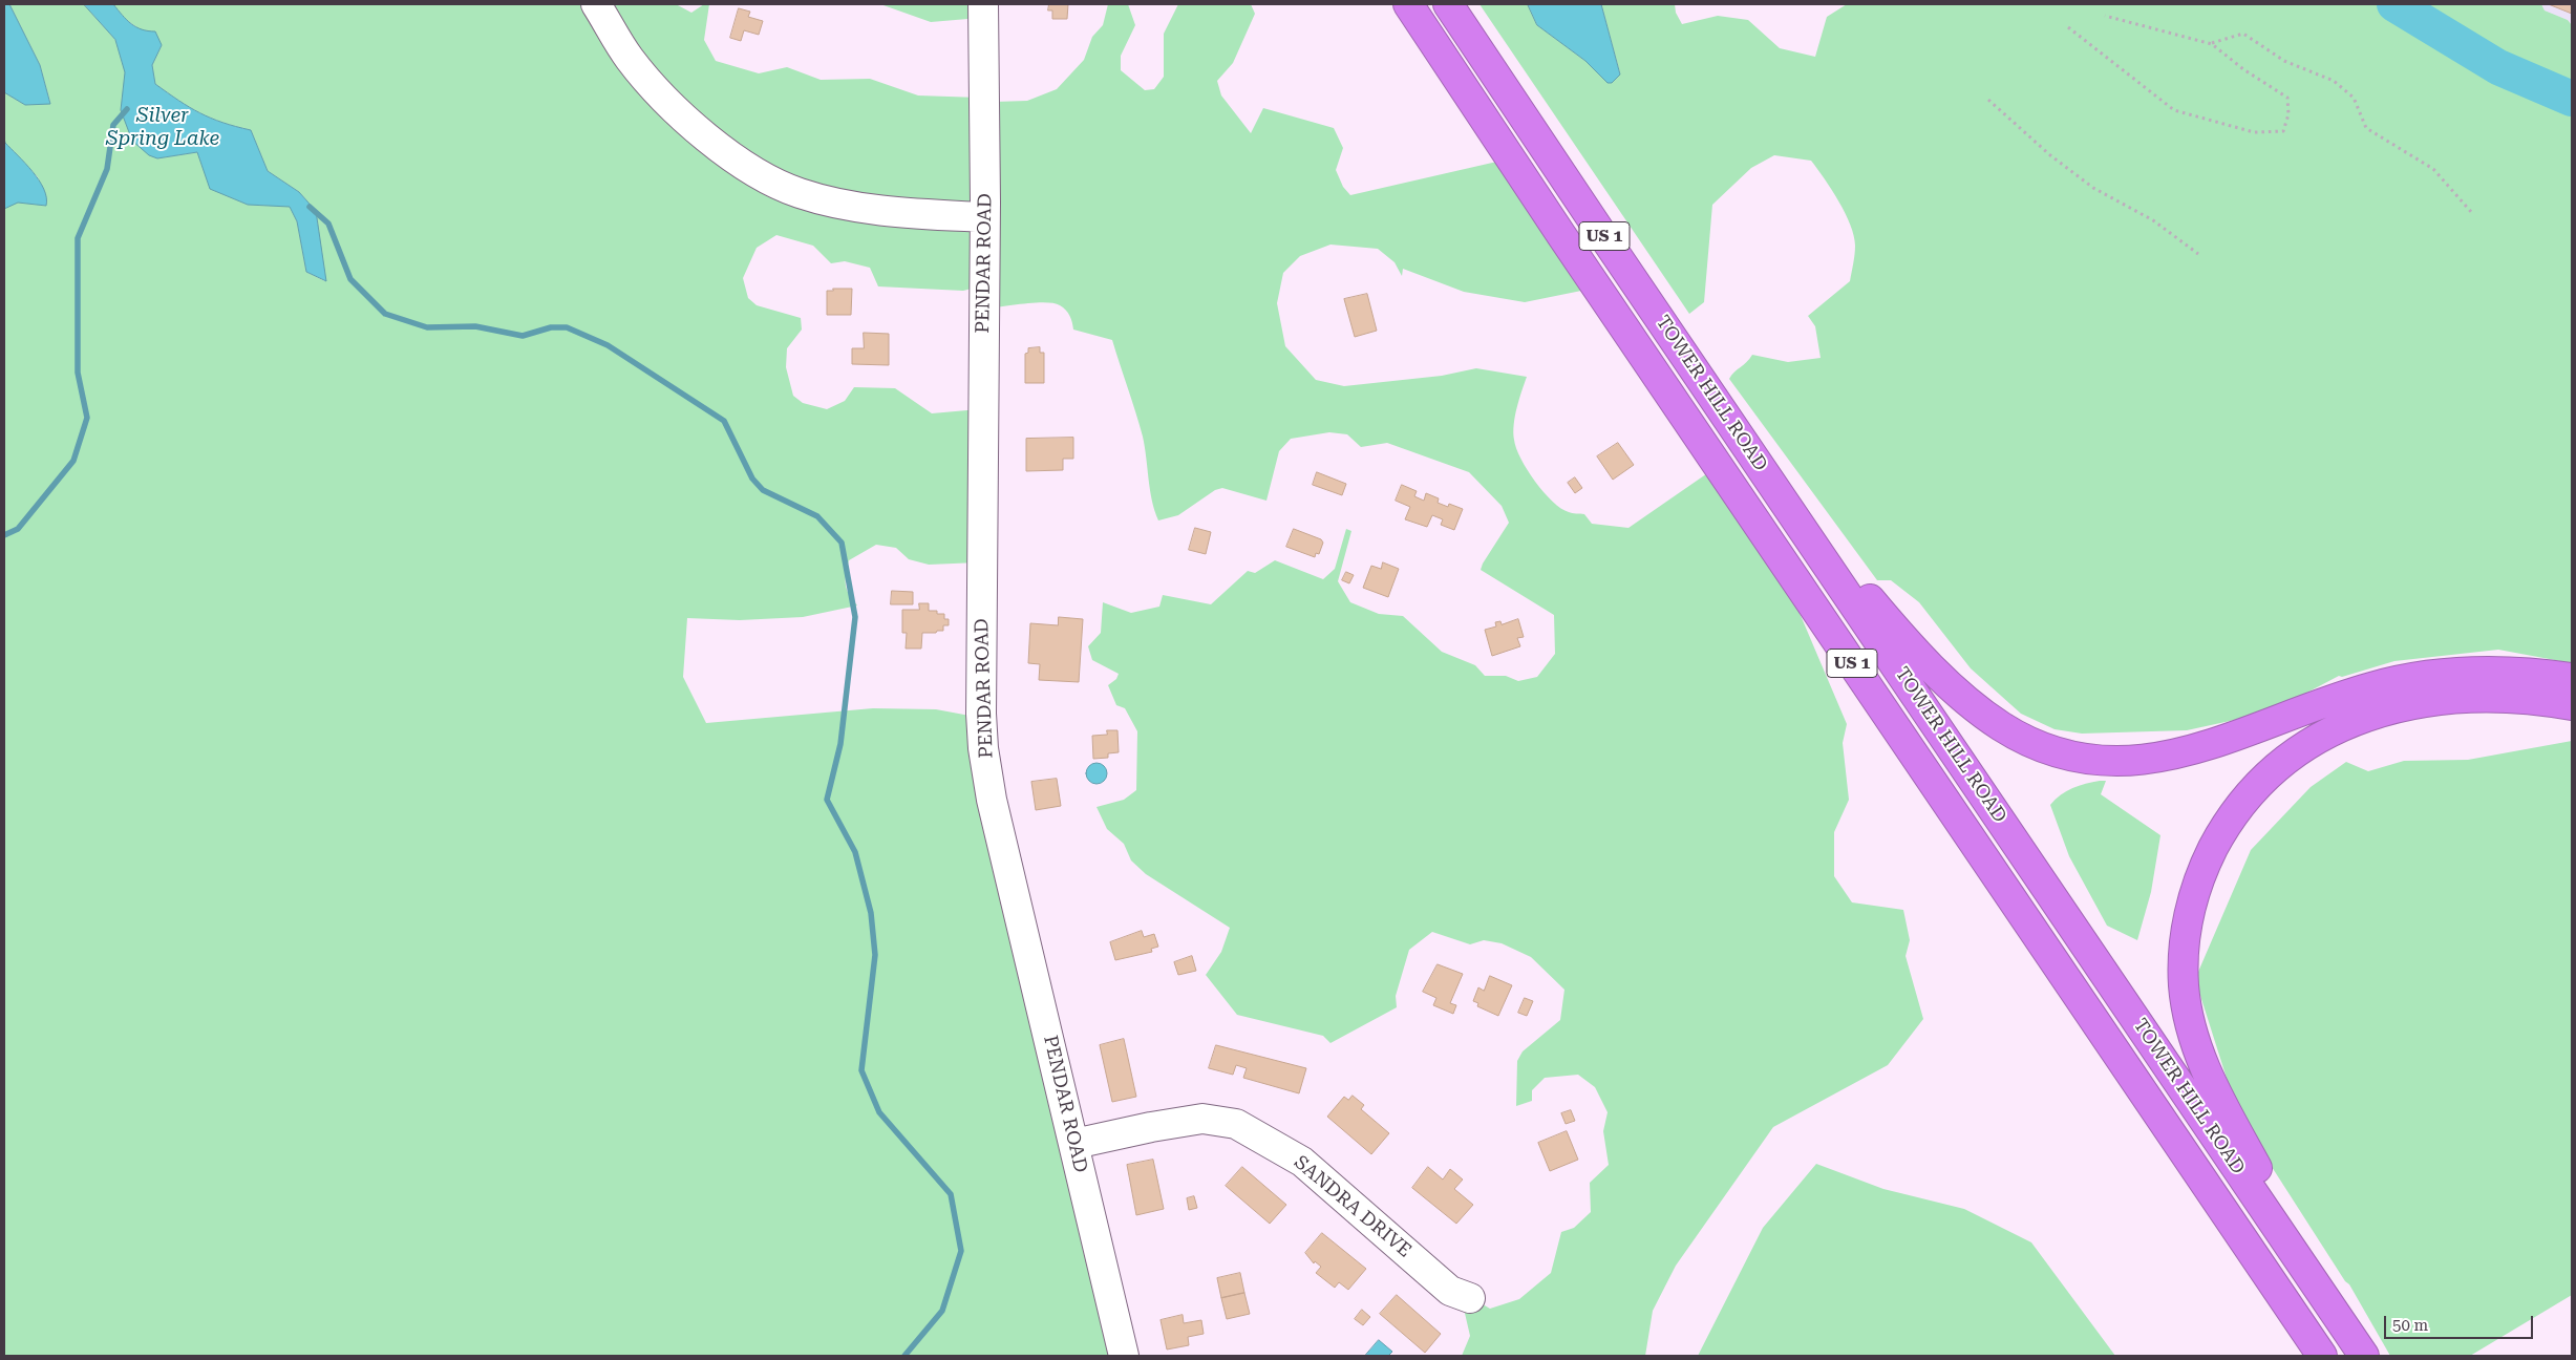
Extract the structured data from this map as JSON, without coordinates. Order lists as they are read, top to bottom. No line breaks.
{"streets":{"highway":["US 1","TOWER HILL ROAD"],"street":["PENDAR ROAD","SANDRA DRIVE"]},"crossings":[["PENDAR ROAD","SANDRA DRIVE"]],"water":["Silver Spring Lake"],"scale_bar":"50 m"}
